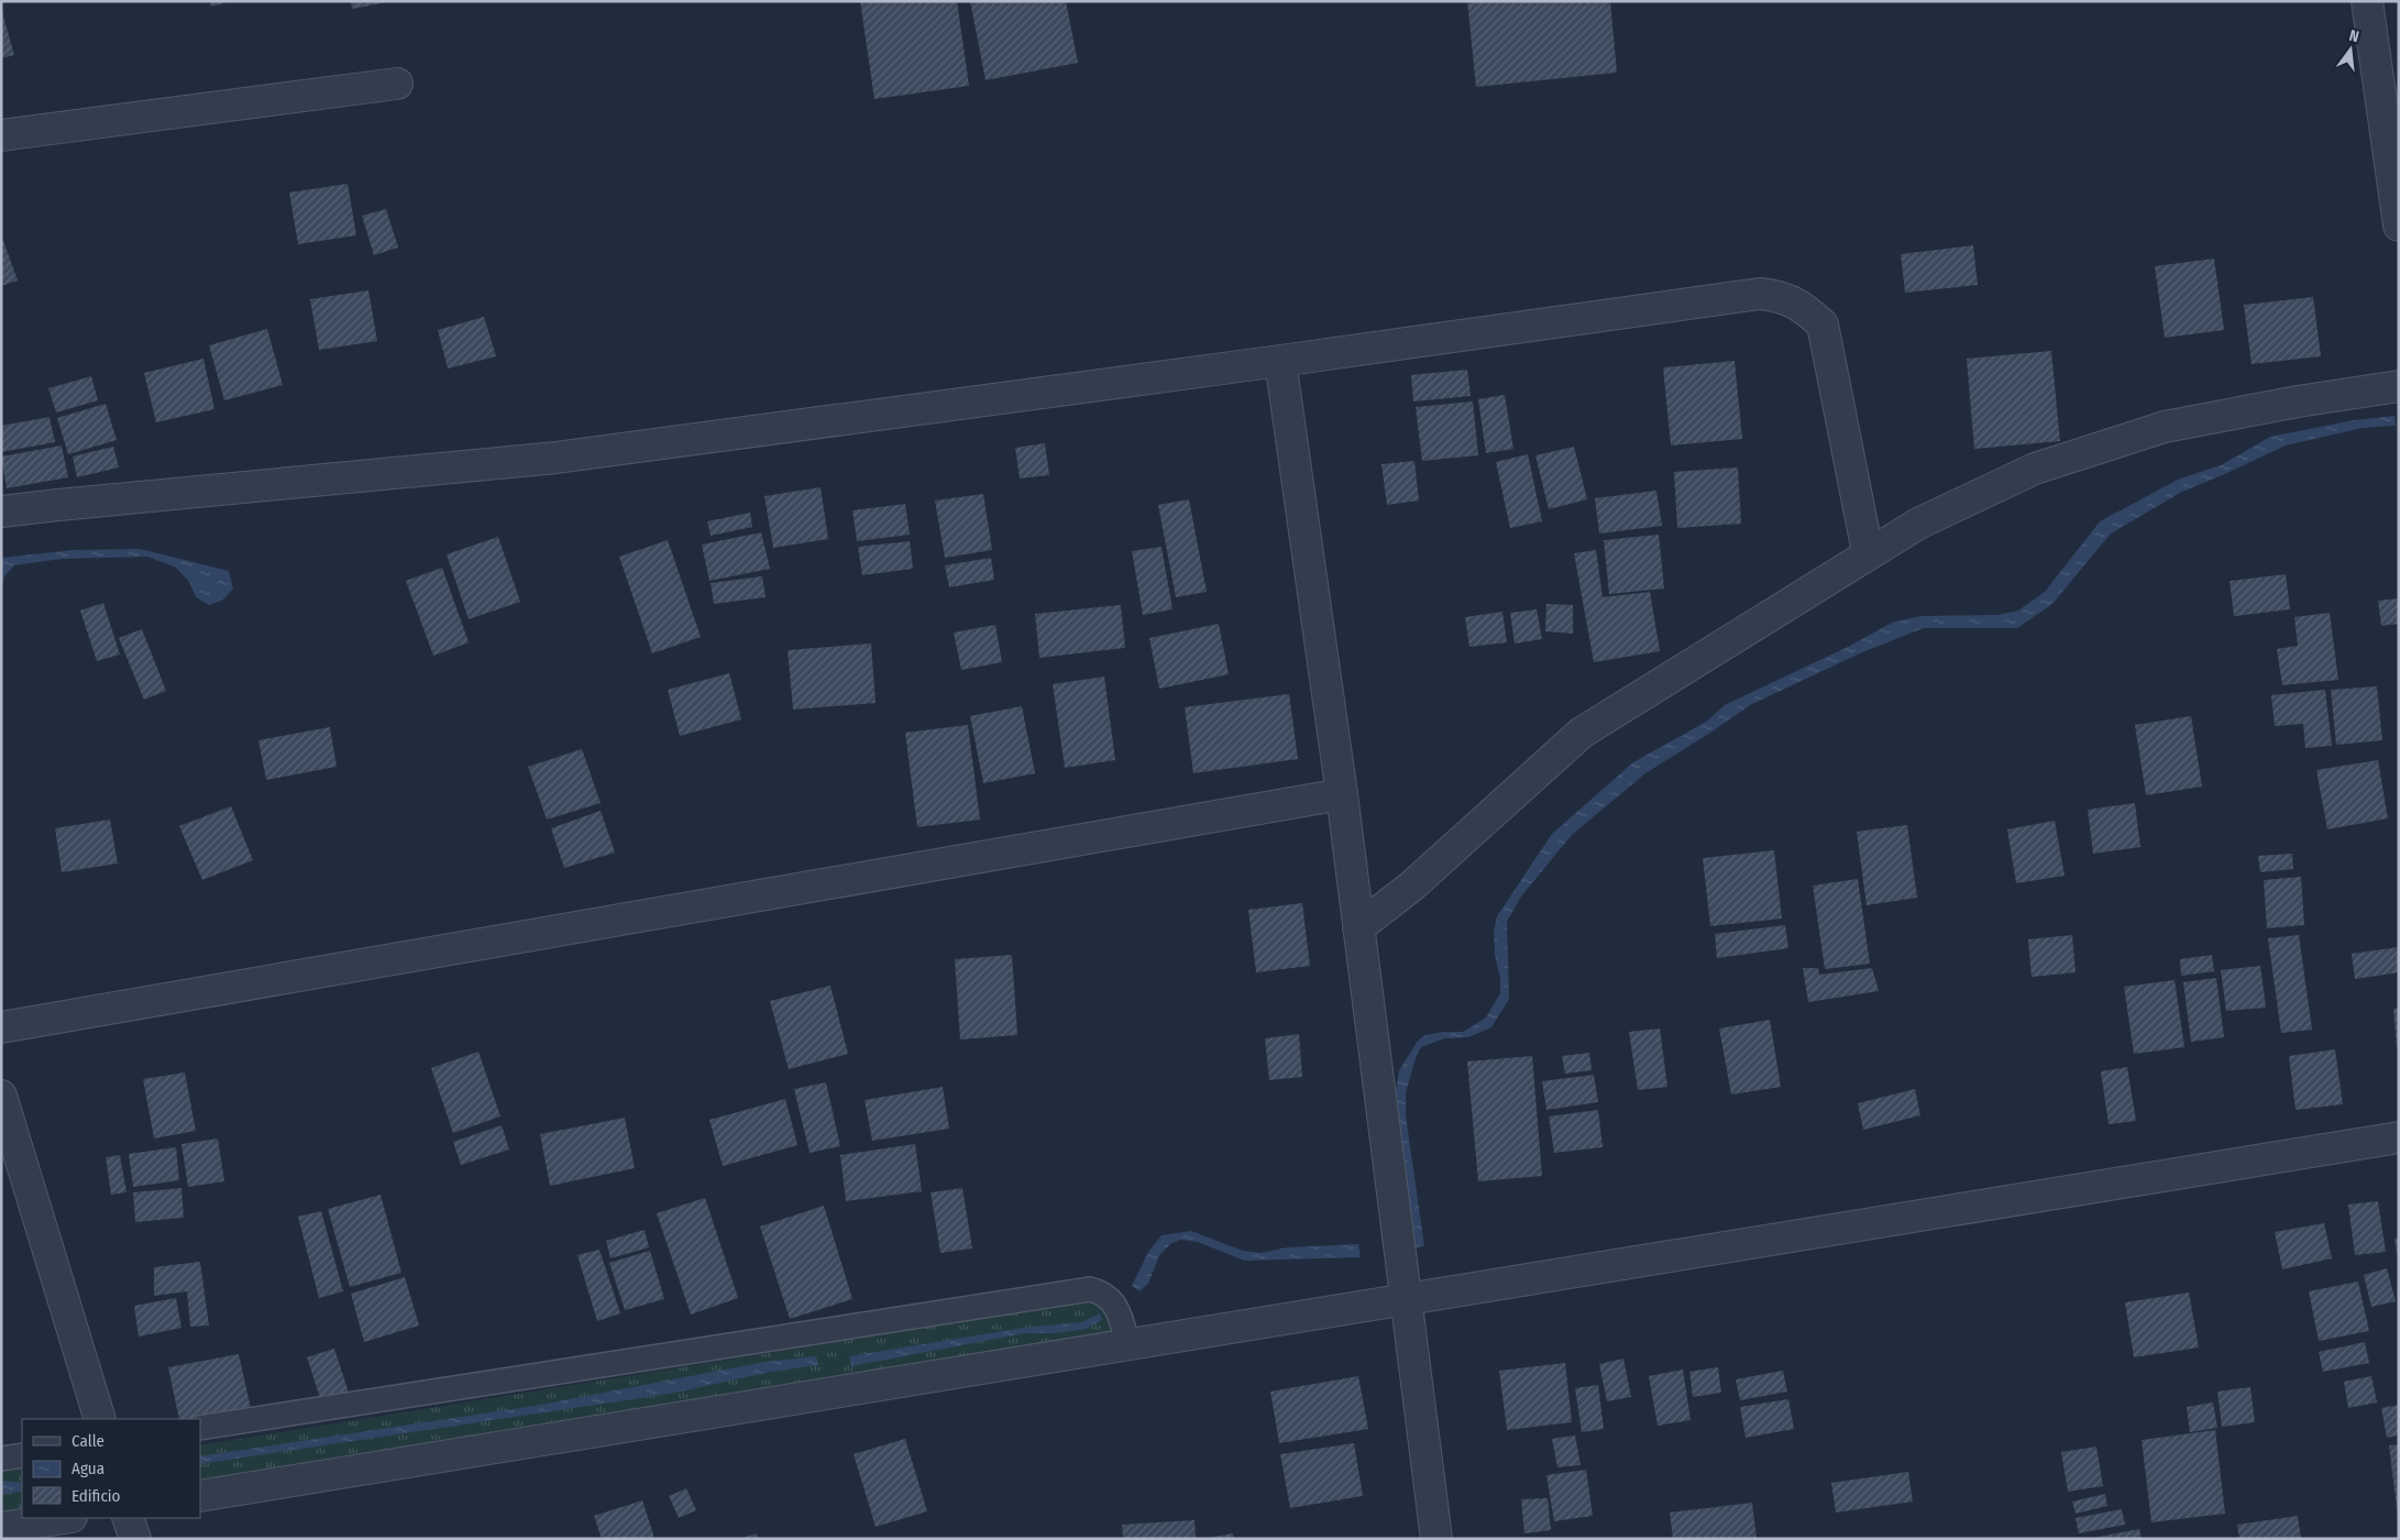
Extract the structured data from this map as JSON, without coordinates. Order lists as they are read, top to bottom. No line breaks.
{"legend":["Calle","Agua","Edificio"],"north":"top"}
